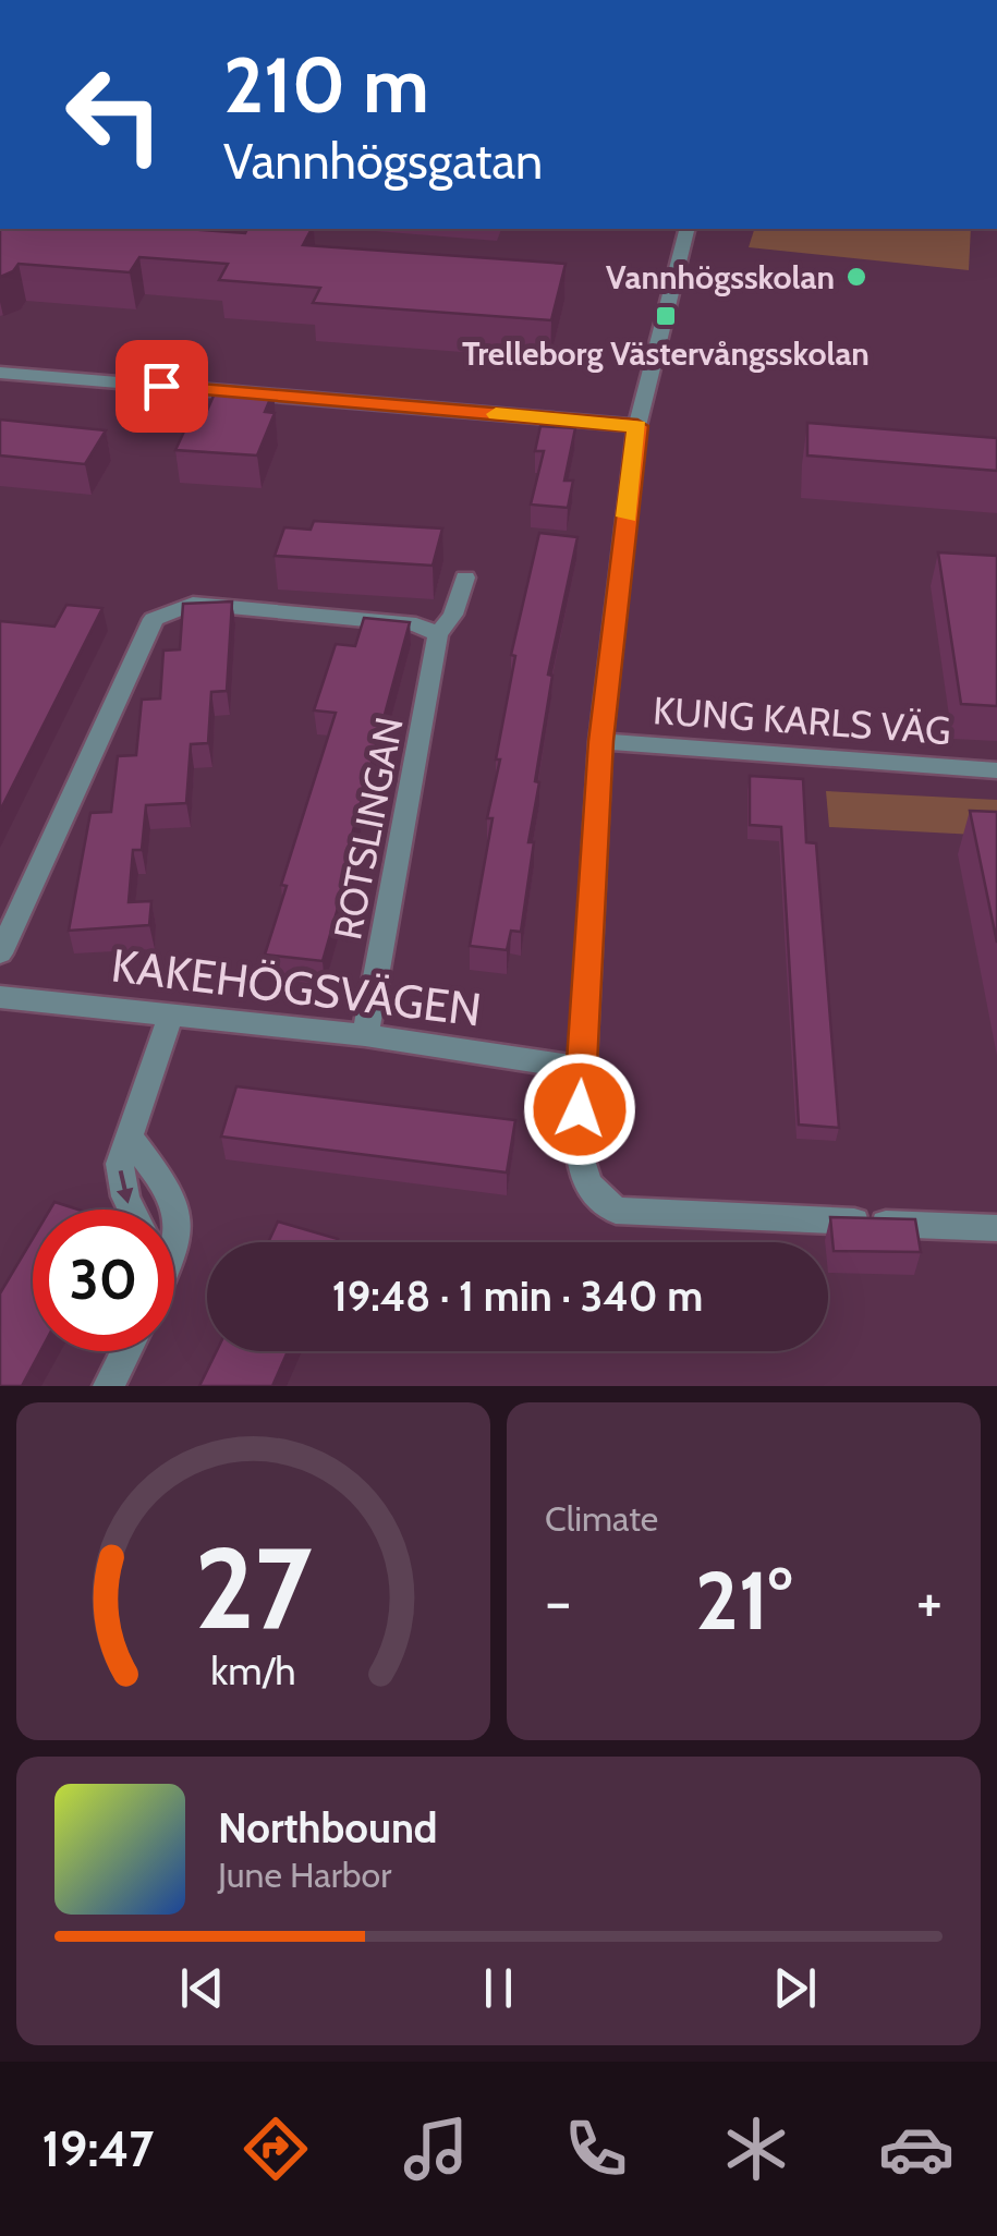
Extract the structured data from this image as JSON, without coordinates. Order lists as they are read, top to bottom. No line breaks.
{"streets":{"street":["KUNG KARLS VÄG","ROTSLINGAN","KAKEHÖGSVÄGEN"]},"crossings":[["ROTSLINGAN","KAKEHÖGSVÄGEN"]],"places":{"other":["Vannhögsskolan"],"transit":["Trelleborg Västervångsskolan"]},"page":{"turn":["210 m","Vannhögsgatan"],"limit":"30","trip":"19:48 · 1 min · 340 m","tile":"Climate","heat":["−","21°","+"],"song":["Northbound","June Harbor"],"tabs":"19:47","gauge":["27","km/h"]}}
